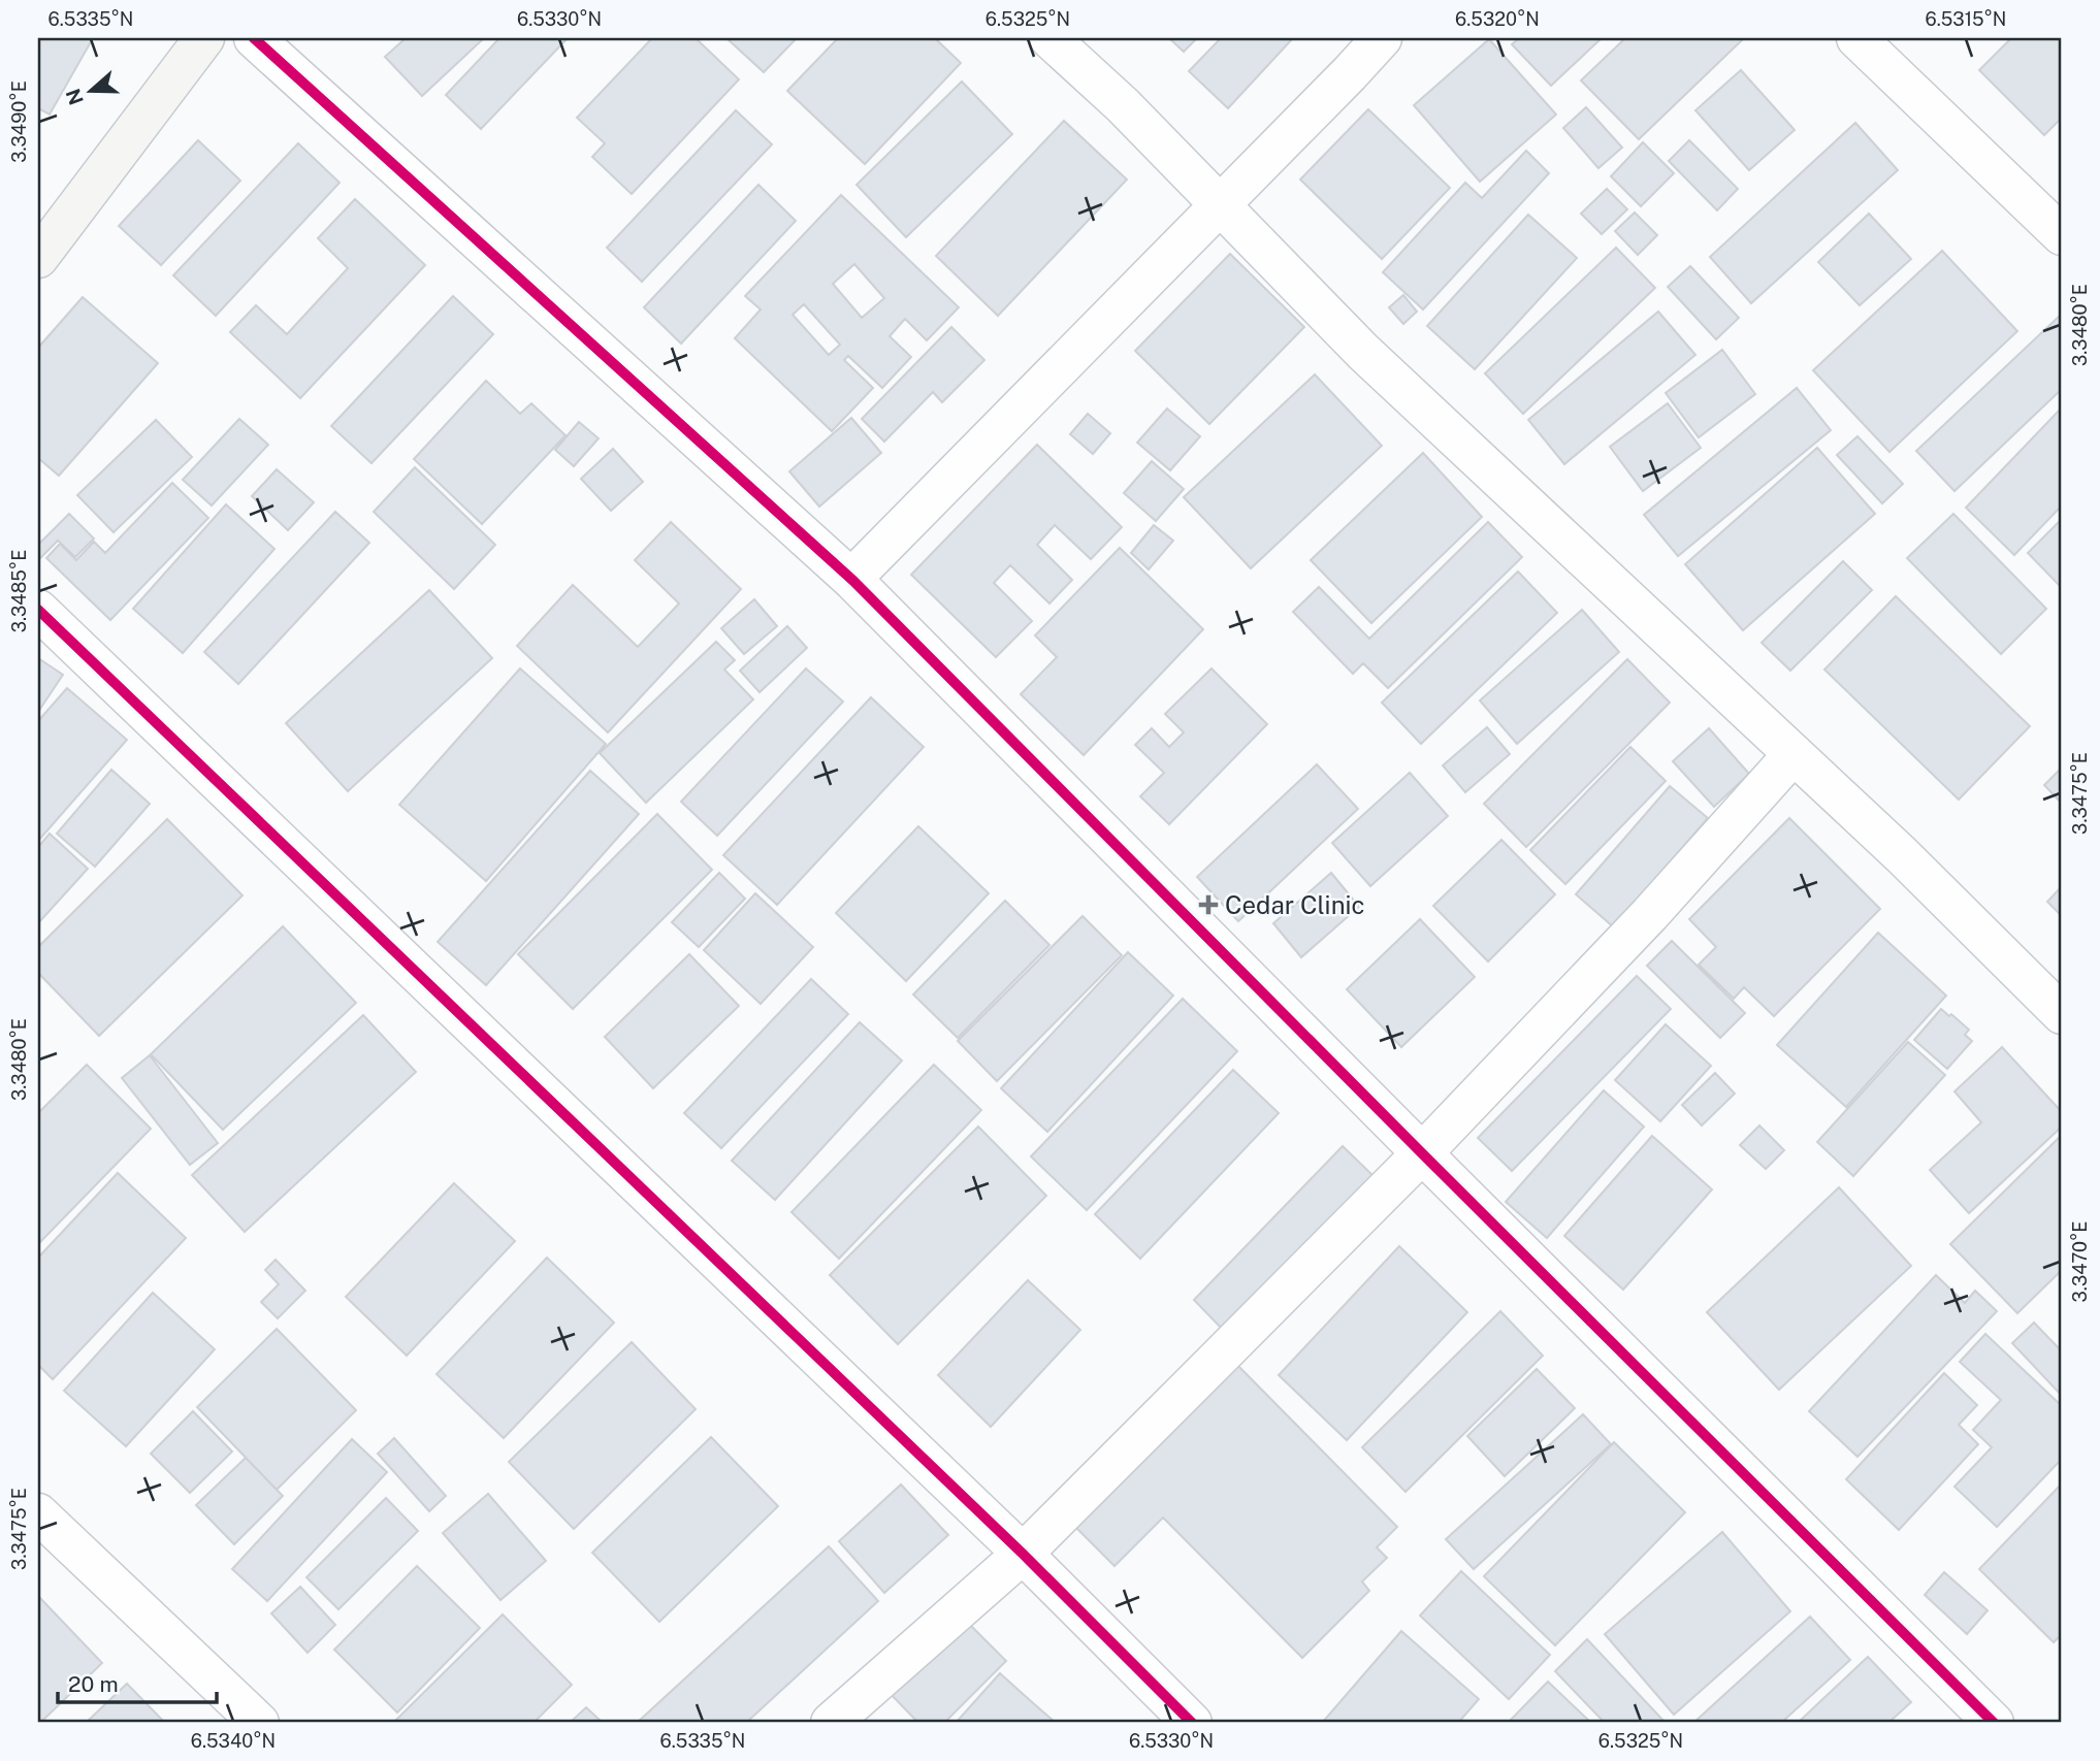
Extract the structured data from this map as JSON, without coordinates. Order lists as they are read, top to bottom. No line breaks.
{"places":{"health":["Cedar Clinic"]},"scale_bar":"20 m","north":"left","coordinates":["6.5335°N","6.5330°N","6.5325°N","6.5320°N","6.5315°N","3.3490°E","3.3480°E","3.3485°E","3.3475°E","3.3470°E","6.5340°N"]}
